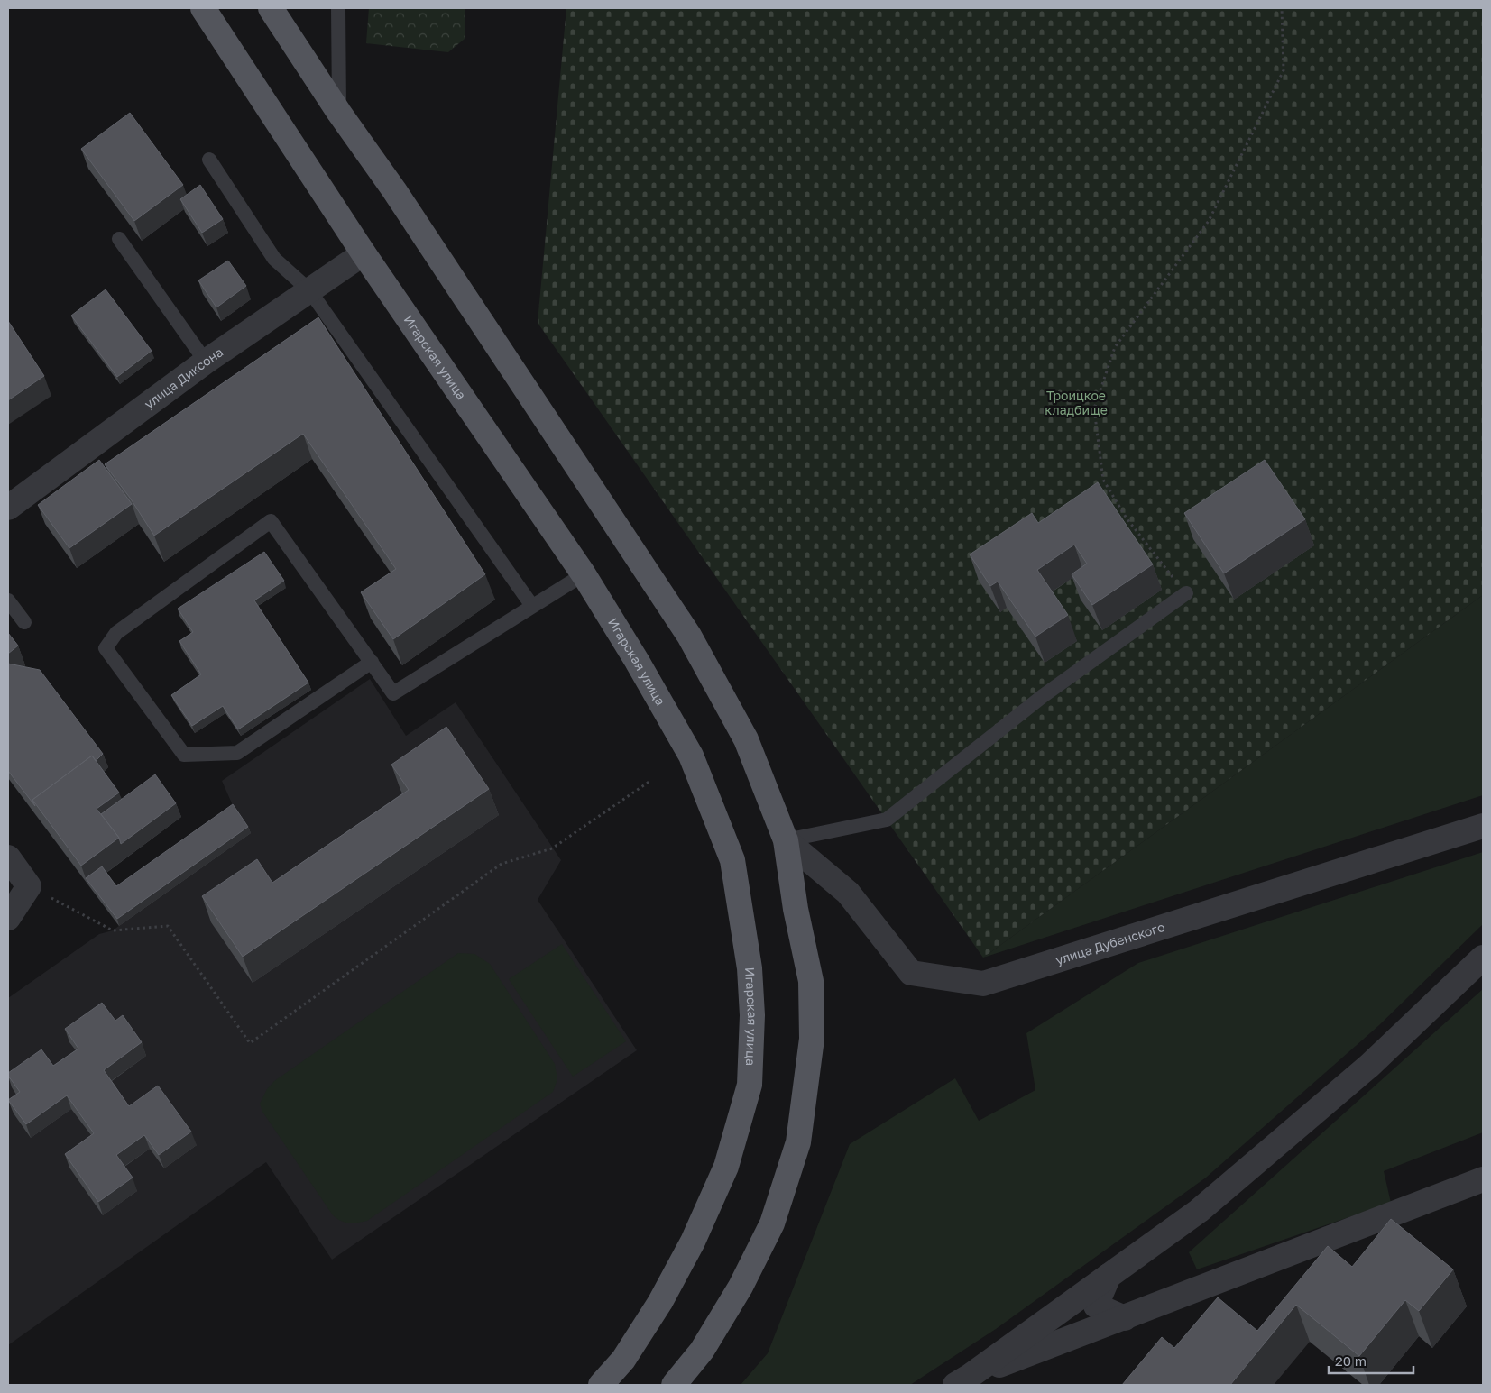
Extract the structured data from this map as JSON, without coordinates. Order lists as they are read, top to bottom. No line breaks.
{"streets":{"main road":["Игарская улица"],"street":["улица Диксона","улица Дубенского"]},"crossings":[["Игарская улица","улица Диксона"]],"parks":["Троицкое кладбище"],"scale_bar":"20 m"}
